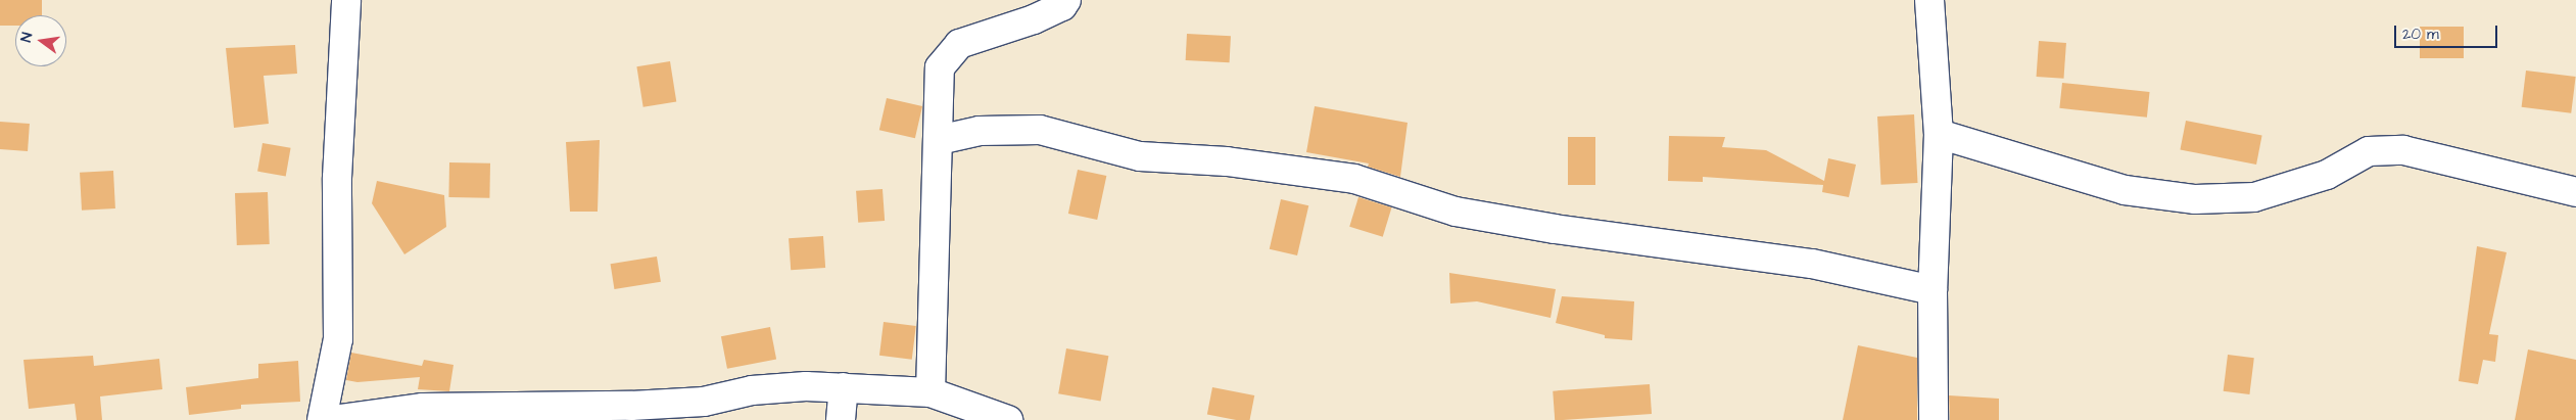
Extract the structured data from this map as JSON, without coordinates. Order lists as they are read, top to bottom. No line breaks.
{"scale_bar":"20 m","north":"left"}
